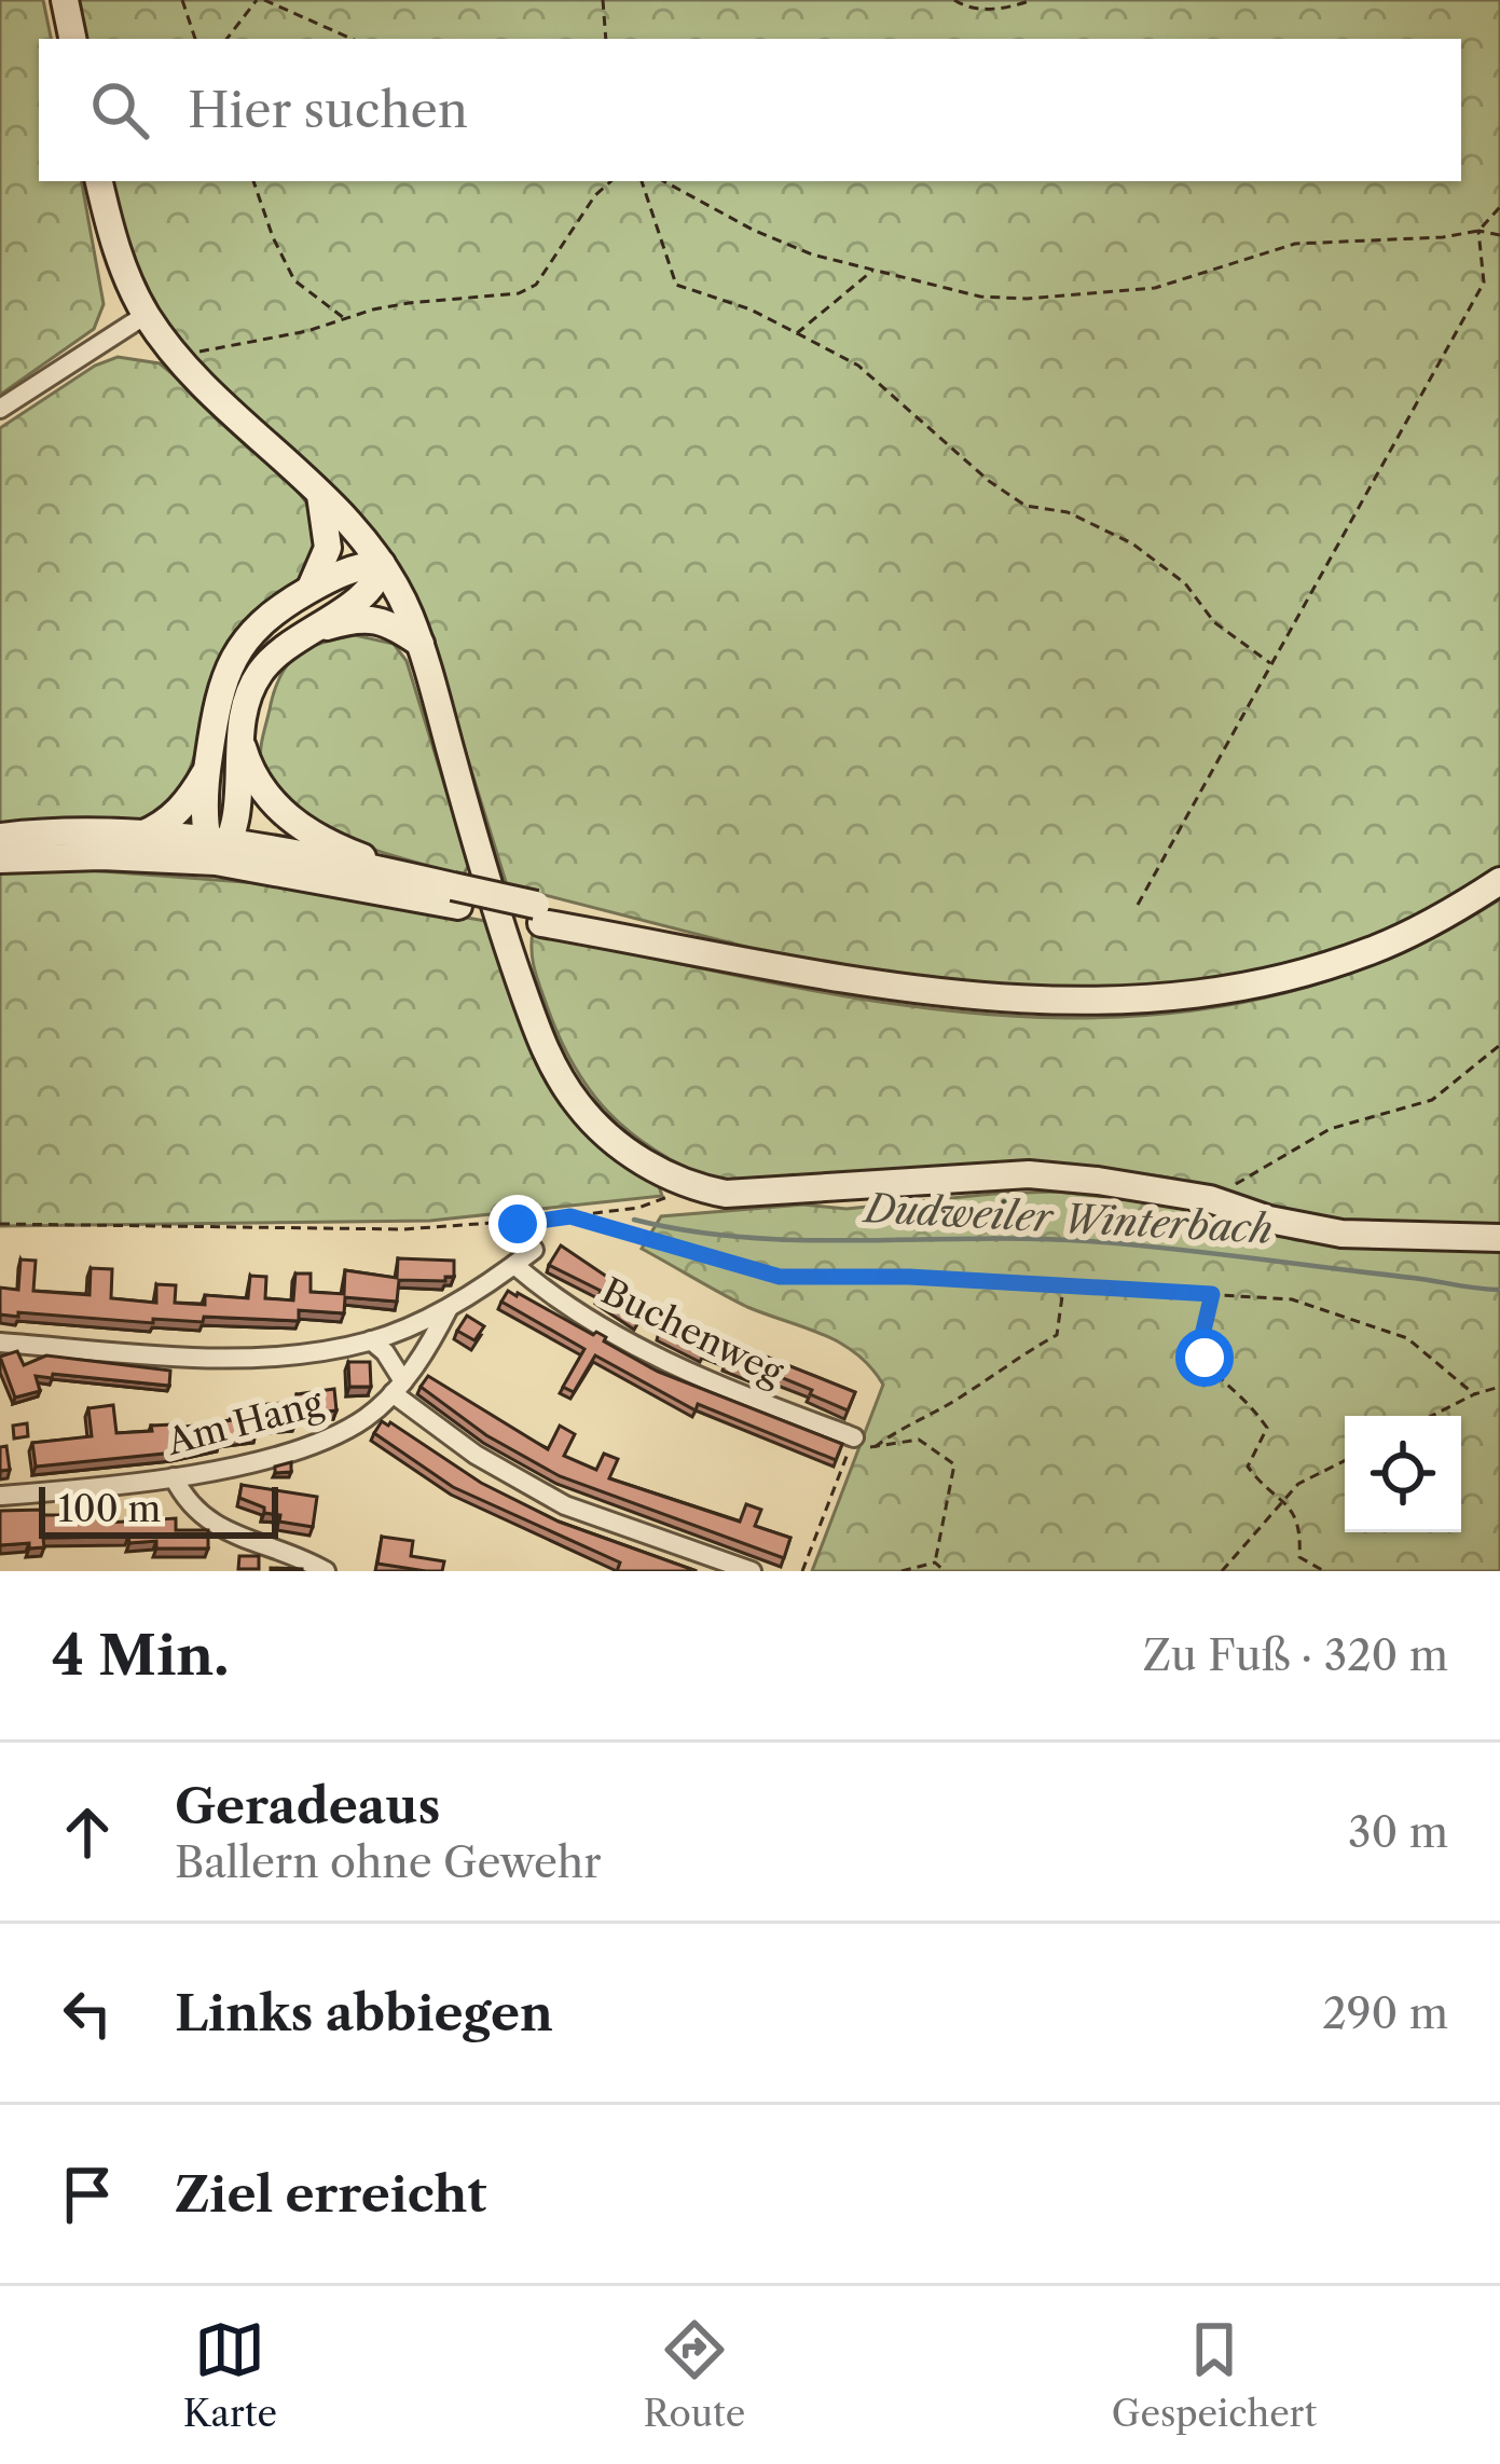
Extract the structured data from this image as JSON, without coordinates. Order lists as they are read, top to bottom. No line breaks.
{"streets":{"street":["Buchenweg","Am Hang"]},"water":["Dudweiler Winterbach"],"scale_bar":"100 m","page":{"search":"Hier suchen","scale":"100 m","heading":["4 Min.","Zu Fuß · 320 m"],"list":[["Geradeaus","Ballern ohne Gewehr","30 m"],["Links abbiegen","290 m"],"Ziel erreicht"],"nav":["Karte","Route","Gespeichert"]}}
